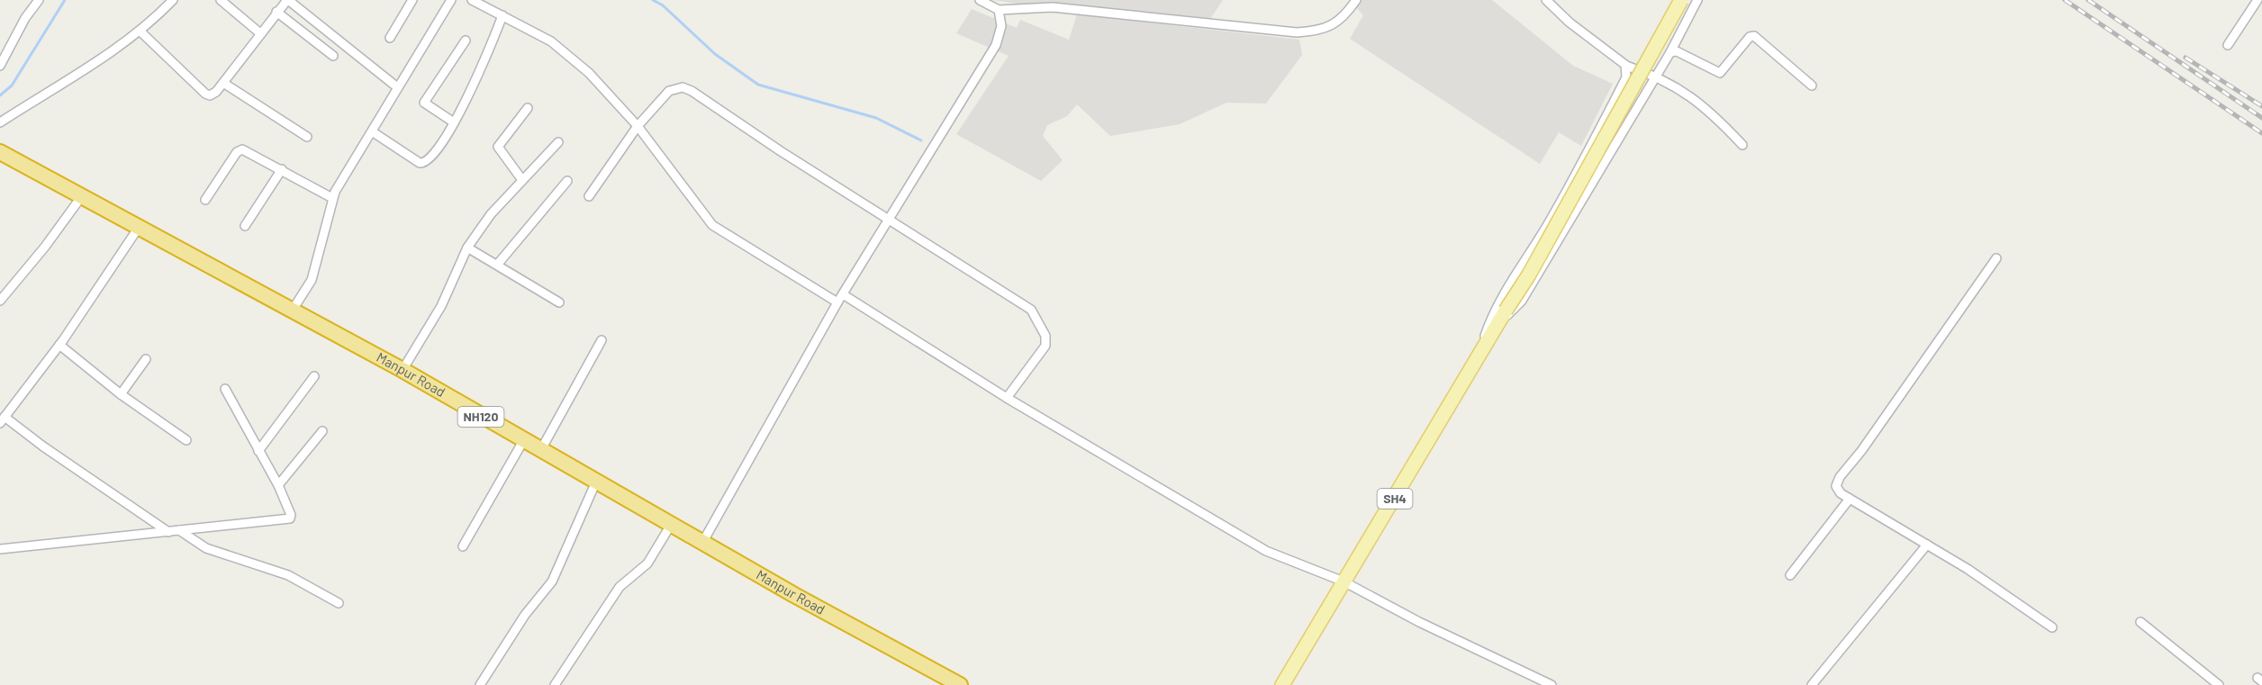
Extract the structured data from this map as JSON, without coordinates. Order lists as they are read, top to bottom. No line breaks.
{"streets":{"highway":["Manpur Road","NH120"],"main road":["SH4"]}}
